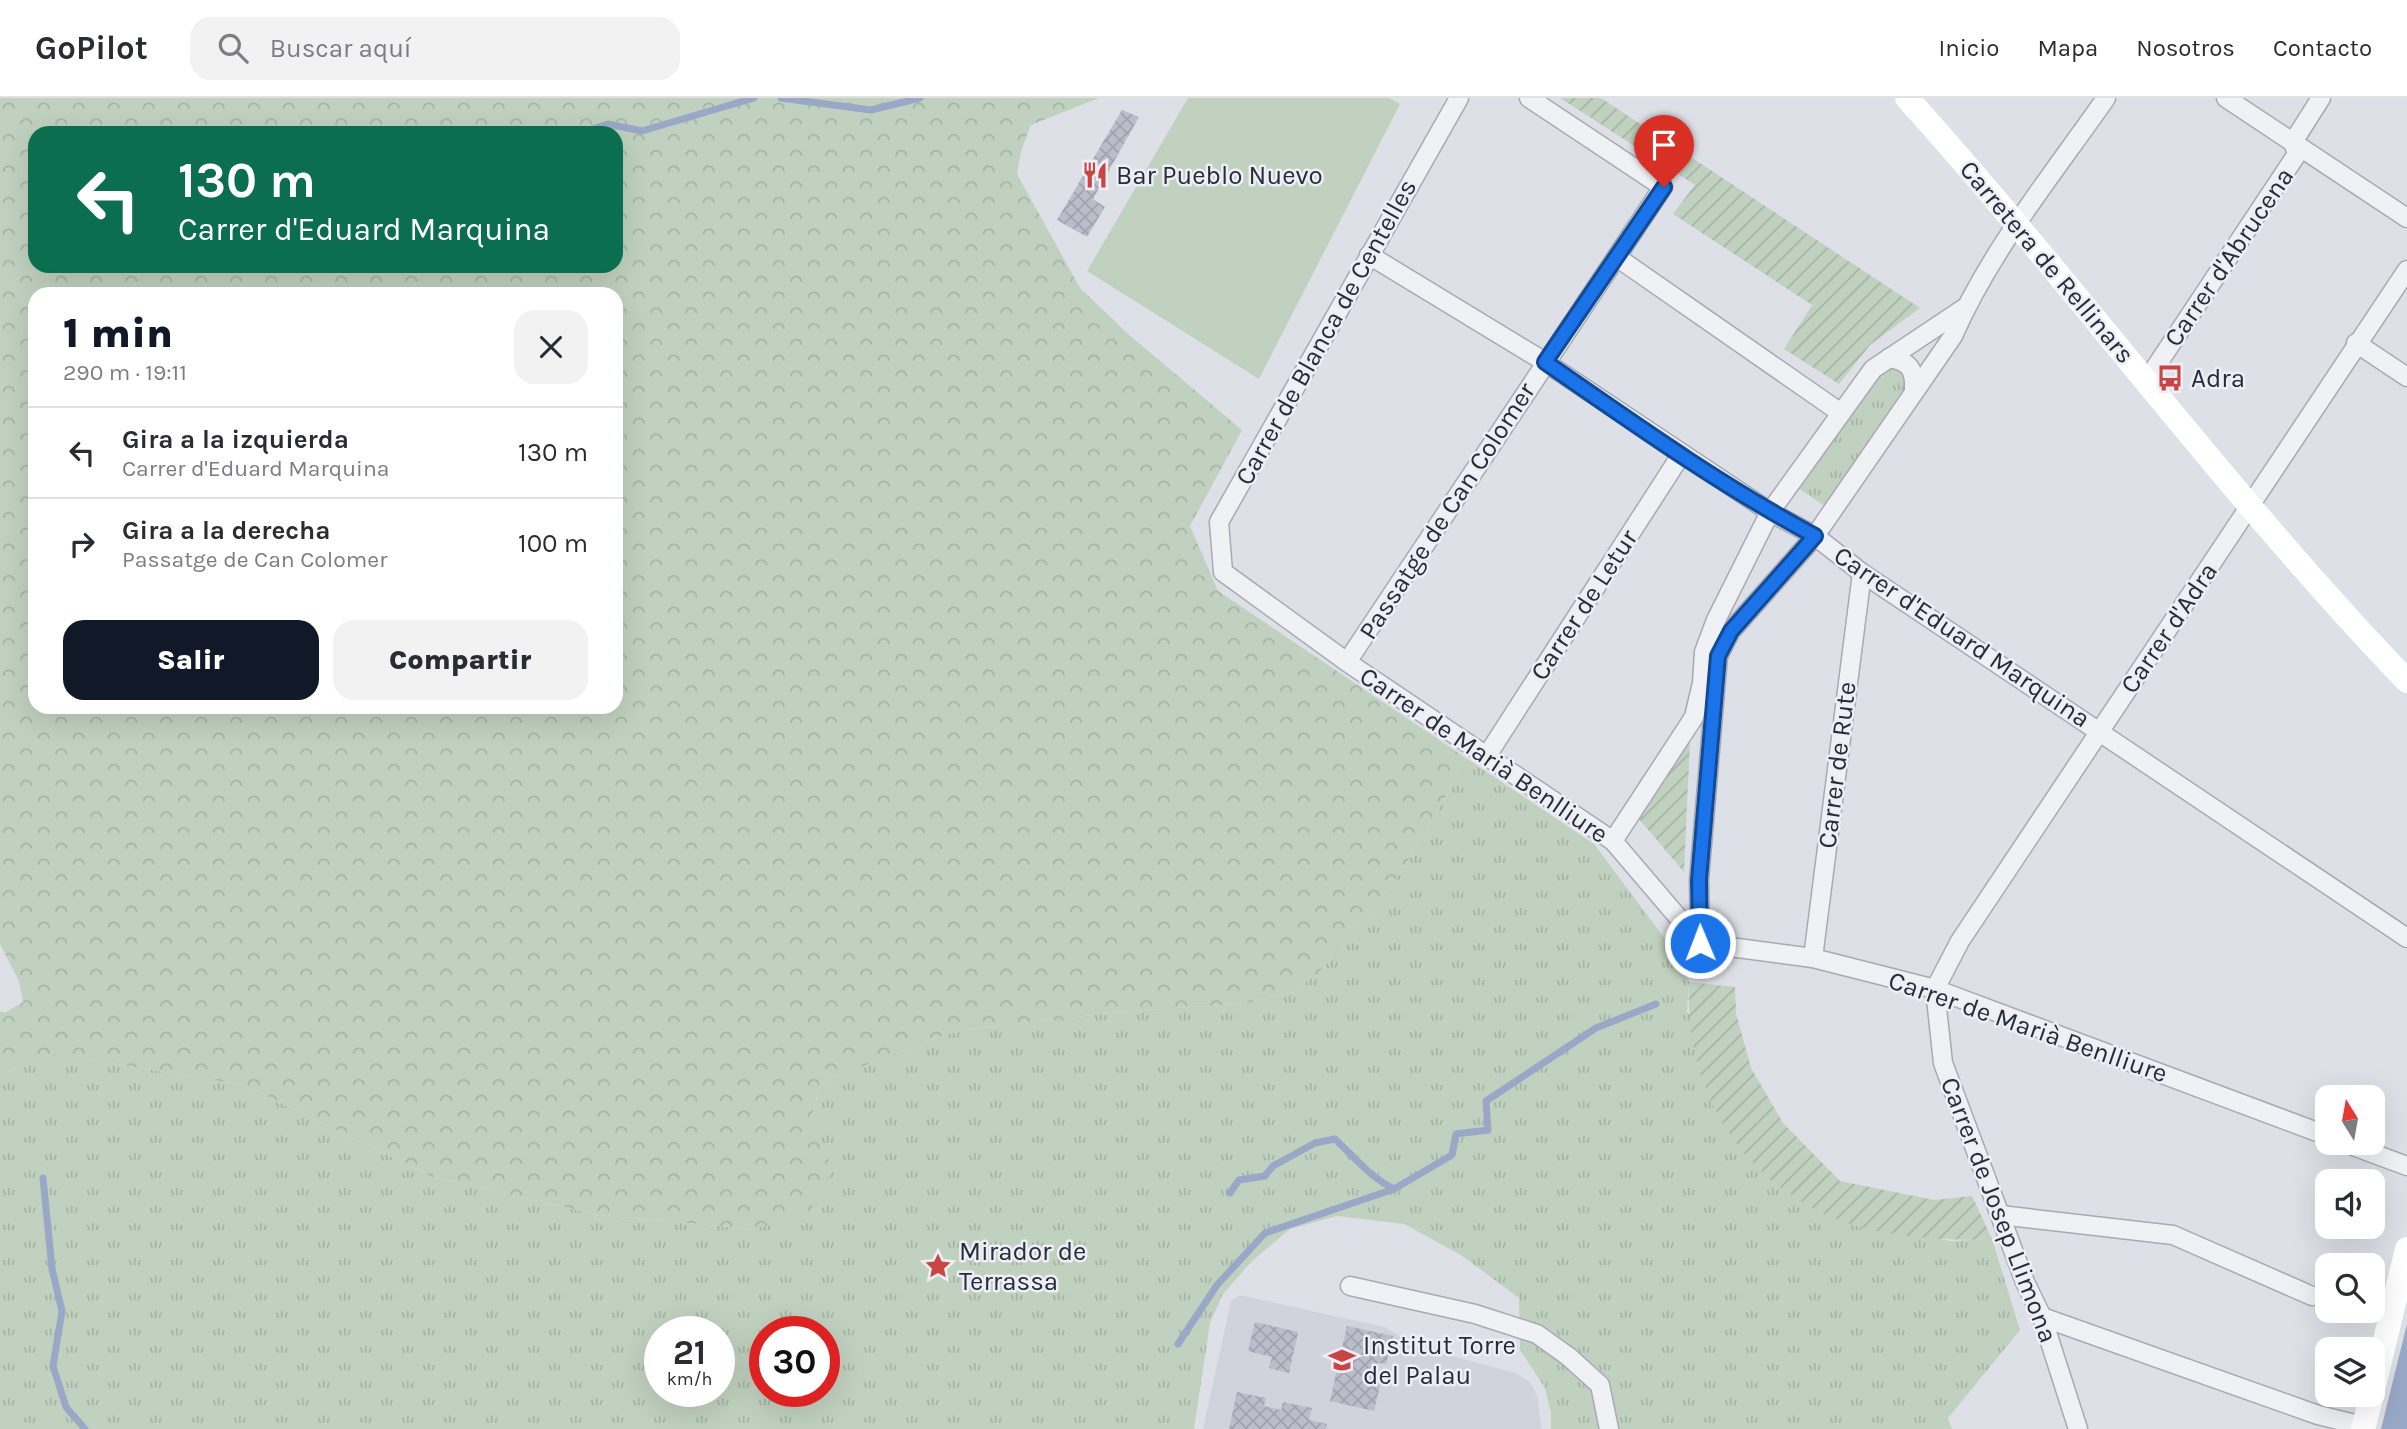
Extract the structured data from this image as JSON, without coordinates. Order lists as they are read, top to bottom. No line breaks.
{"streets":{"street":["Carrer d'Abrucena","Carretera de Rellinars","Carrer de Blanca de Centelles","Passatge de Can Colomer","Carrer de Letur","Carrer d'Adra","Carrer d'Eduard Marquina","Carrer de Marià Benlliure","Carrer de Rute","Carrer de Josep Llimona"]},"crossings":[["Carrer d'Abrucena","Carretera de Rellinars"],["Carretera de Rellinars","Carrer d'Adra"],["Carrer de Blanca de Centelles","Carrer d'Eduard Marquina"],["Carrer de Blanca de Centelles","Carrer de Marià Benlliure"],["Passatge de Can Colomer","Carrer d'Eduard Marquina"],["Passatge de Can Colomer","Carrer de Marià Benlliure"],["Carrer de Letur","Carrer d'Eduard Marquina"],["Carrer de Letur","Carrer de Marià Benlliure"],["Carrer d'Adra","Carrer d'Eduard Marquina"],["Carrer d'Adra","Carrer de Marià Benlliure"],["Carrer d'Adra","Carrer de Josep Llimona"],["Carrer d'Eduard Marquina","Carrer de Rute"],["Carrer de Marià Benlliure","Carrer de Rute"],["Carrer de Marià Benlliure","Carrer de Josep Llimona"]],"places":{"restaurant":["Bar Pueblo Nuevo"],"bus stop":["Adra"],"place":["Mirador de Terrassa"],"school or university":["Institut Torre del Palau"]},"north":"top","page":{"header":"GoPilot","search":"Buscar aquí","nav":["Inicio","Mapa","Nosotros","Contacto"],"turn":["130 m","Carrer d'Eduard Marquina"],"heading":["1 min","290 m · 19:11"],"list":[{"name":"Gira a la izquierda","note":"Carrer d'Eduard Marquina","value":"130 m"},{"name":"Gira a la derecha","note":"Passatge de Can Colomer","value":"100 m"}],"buttons":["Salir","Compartir"],"speed":"21 km/h","limit":"30"}}
